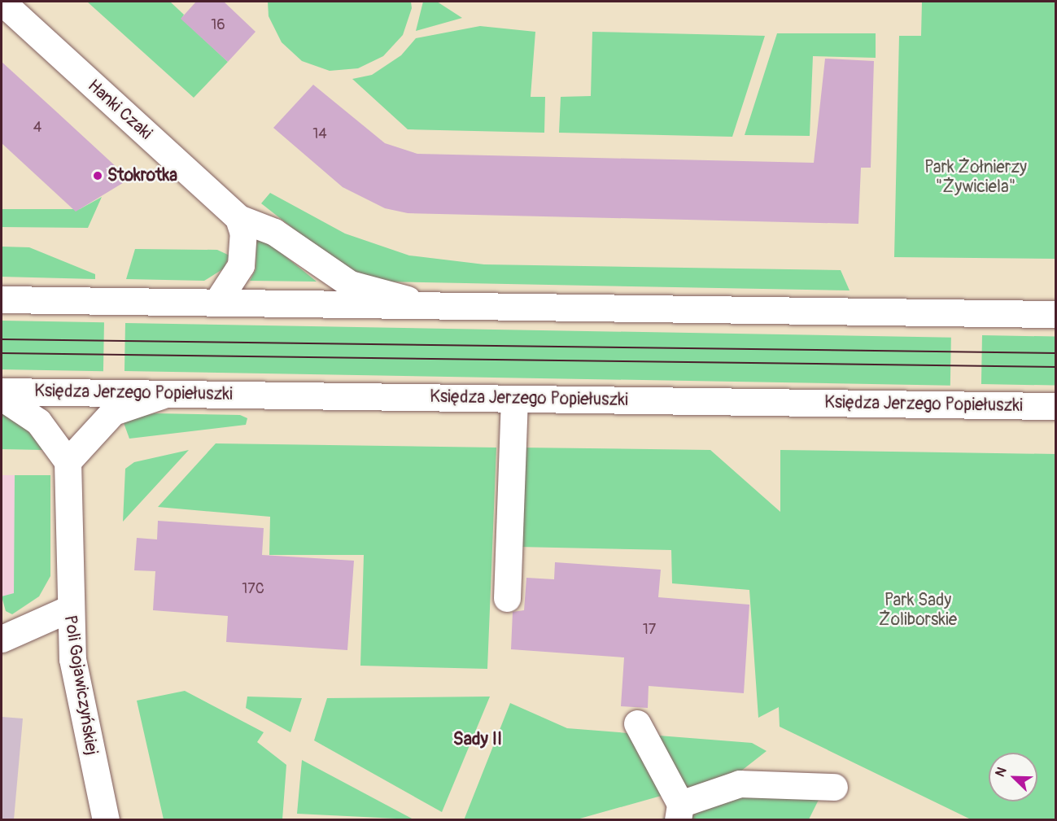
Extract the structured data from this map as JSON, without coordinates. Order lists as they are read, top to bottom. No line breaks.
{"streets":{"main road":["Hanki Czaki","Księdza Jerzego Popiełuszki","Poli Gojawiczyńskiej"]},"districts":["Sady II"],"parks":["Park Żołnierzy \"Żywiciela\"","Park Sady Żoliborskie"],"places":["Stokrotka"],"house_numbers":["16","4","14","17C","17"],"north":"top left"}
